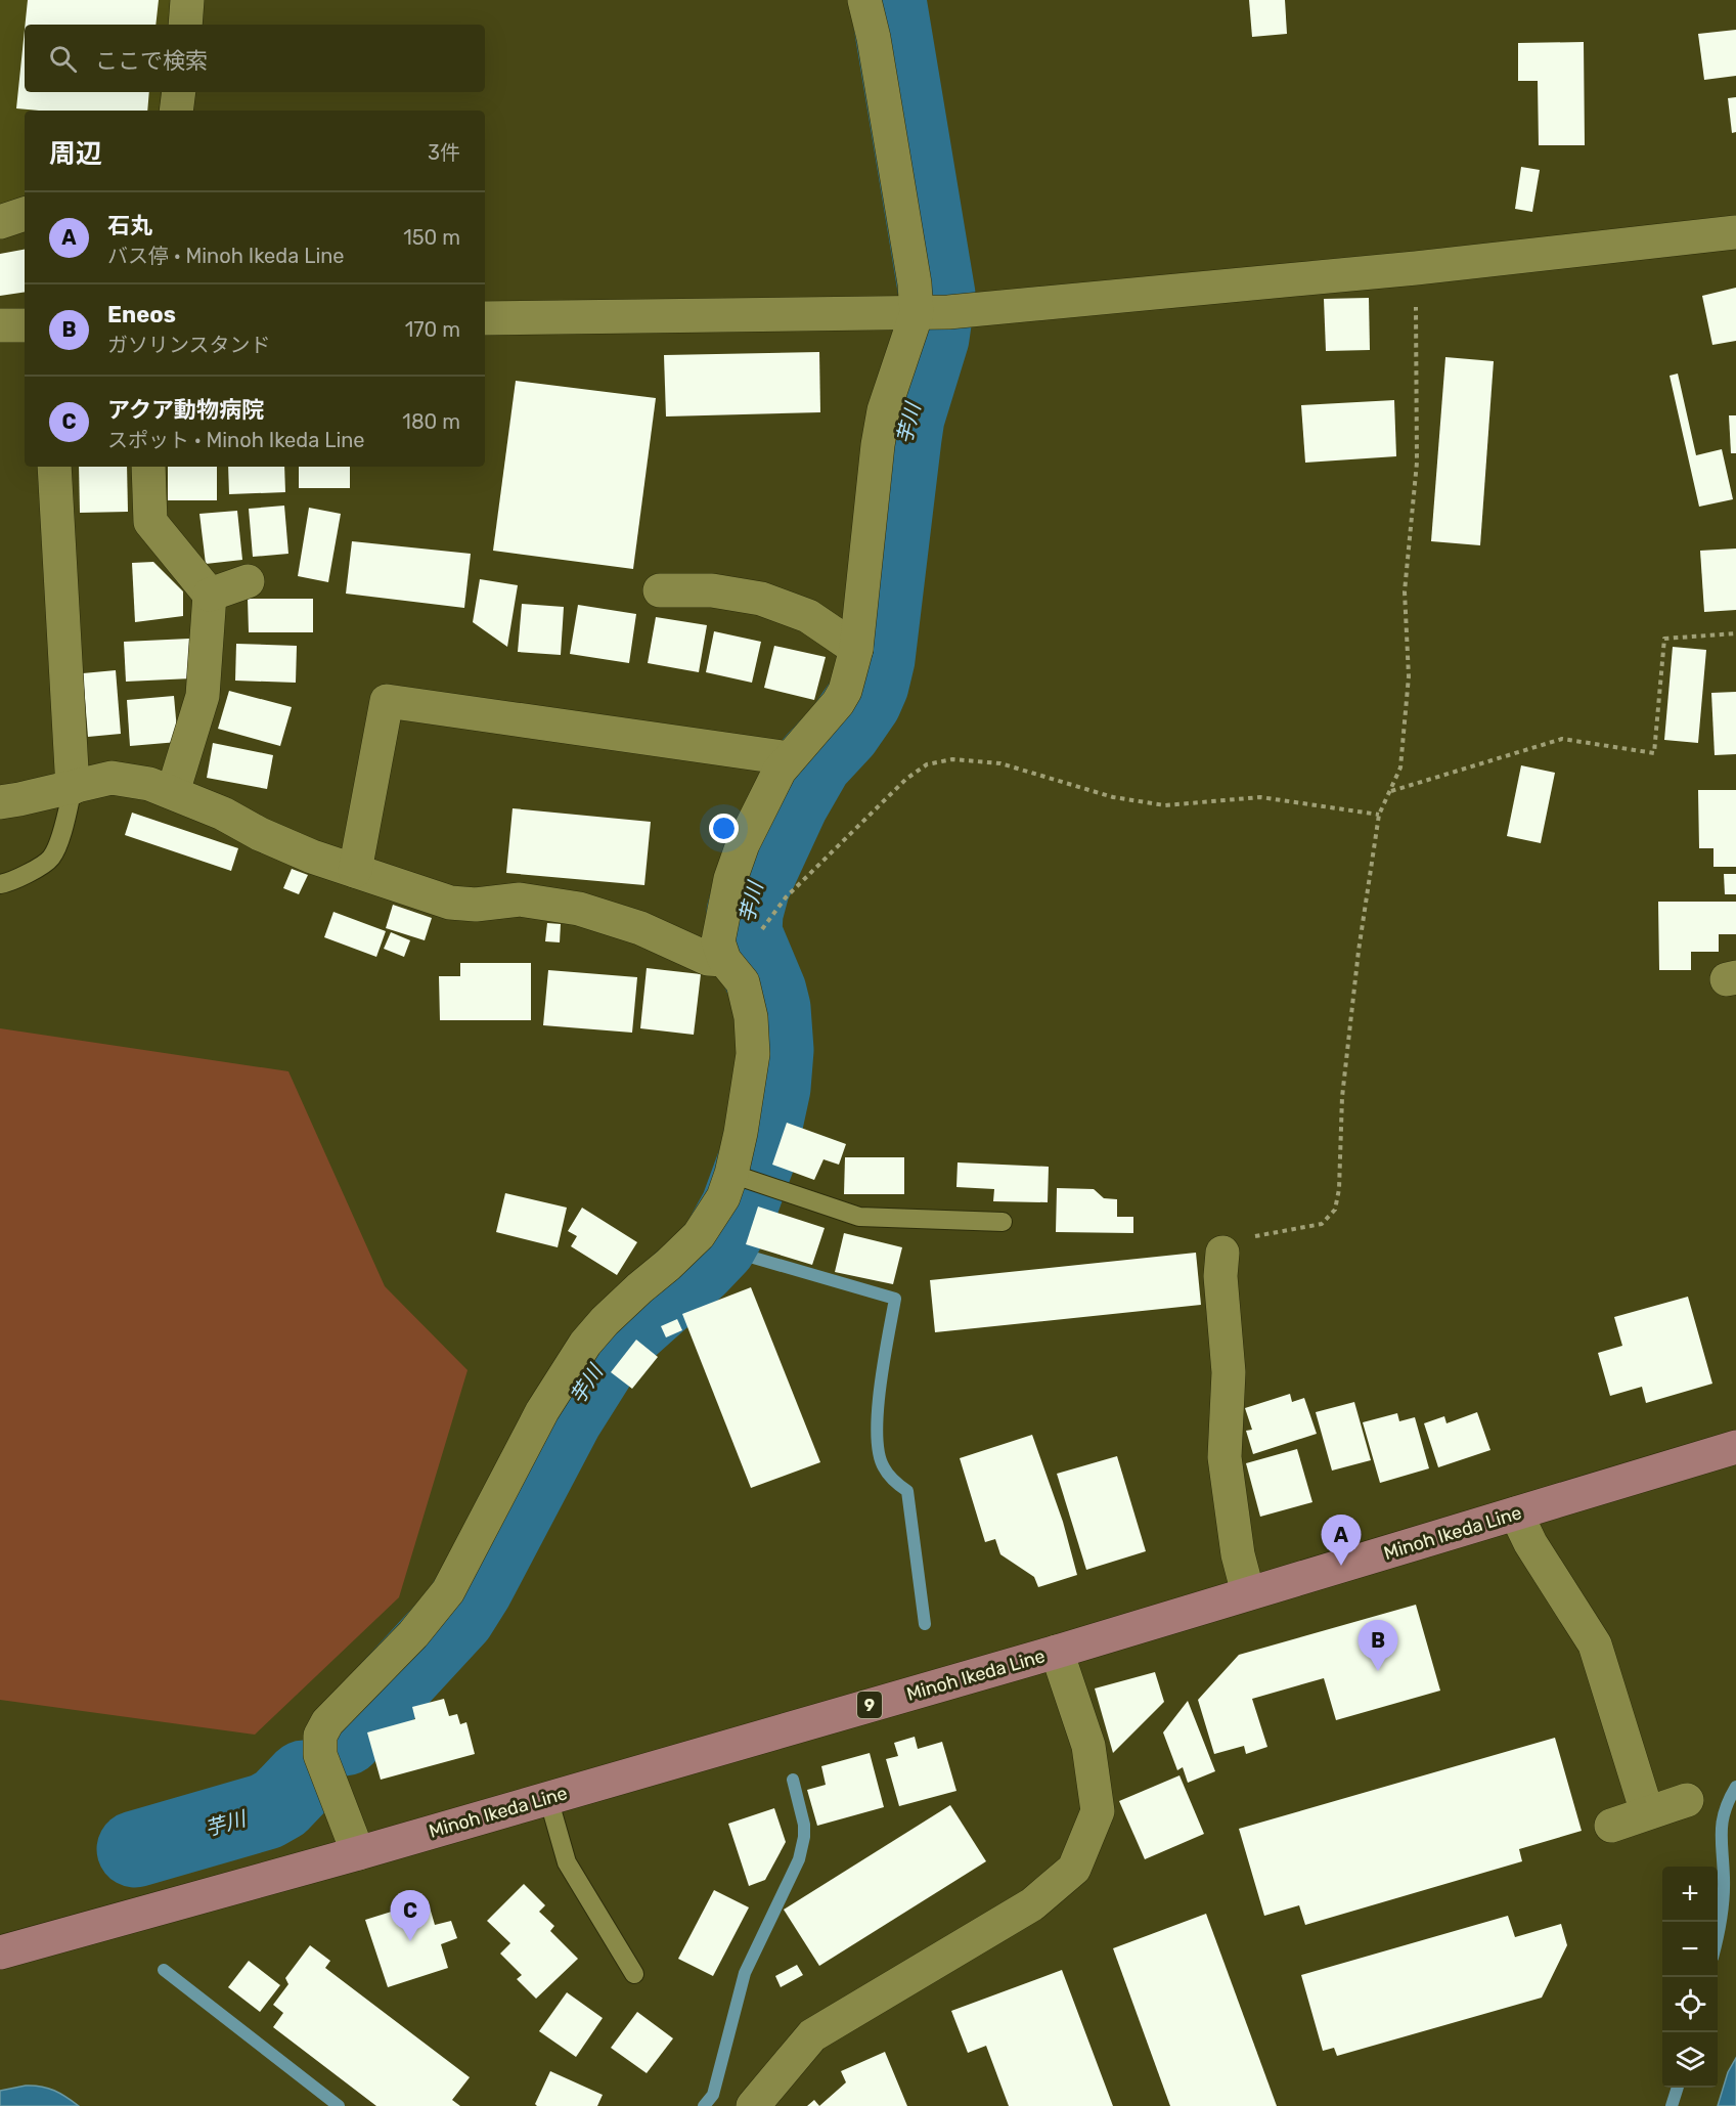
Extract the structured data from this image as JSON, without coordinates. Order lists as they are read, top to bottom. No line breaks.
{"streets":{"main road":["Minoh Ikeda Line","9"]},"water":["芋川"],"page":{"search":"ここで検索","heading":["周辺","3件"],"list":[{"mark":"A","name":"石丸","note":"バス停 · Minoh Ikeda Line","value":"150 m"},{"mark":"B","name":"Eneos","note":"ガソリンスタンド","value":"170 m"},{"mark":"C","name":"アクア動物病院","note":"スポット · Minoh Ikeda Line","value":"180 m"}],"pins":["A","B","C"],"map_buttons":["+","−"]}}
